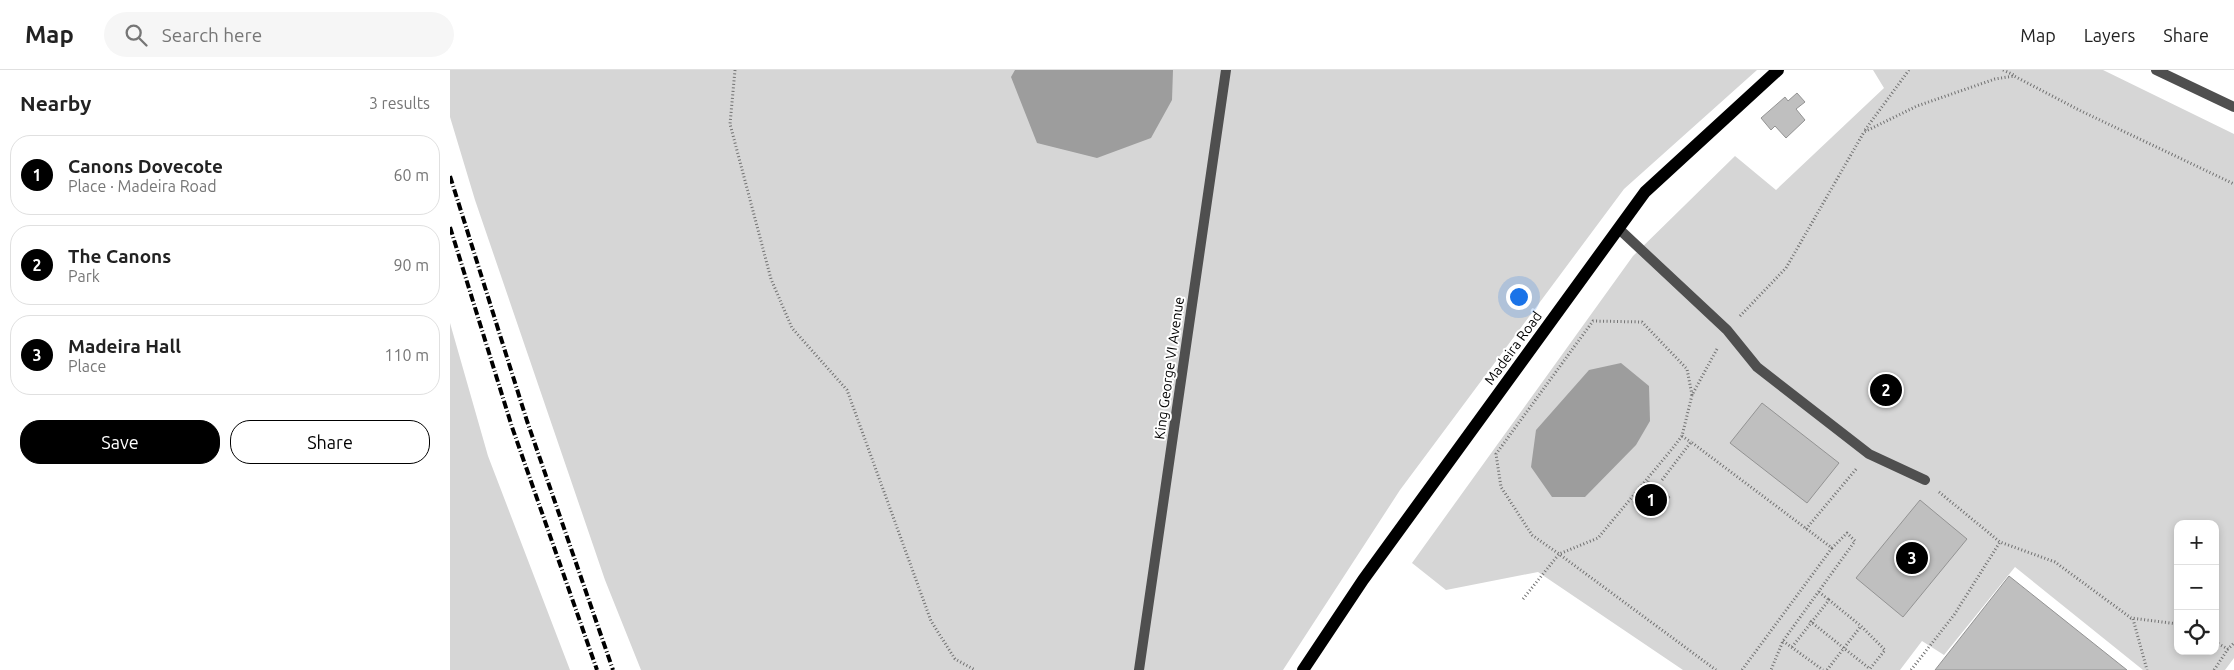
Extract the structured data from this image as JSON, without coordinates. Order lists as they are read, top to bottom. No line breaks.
{"streets":{"main road":["Madeira Road"],"street":["King George VI Avenue"]},"page":{"header":"Map","search":"Search here","nav":["Map","Layers","Share"],"heading":["Nearby","3 results"],"list":[{"mark":"1","name":"Canons Dovecote","note":"Place · Madeira Road","value":"60 m"},{"mark":"2","name":"The Canons","note":"Park","value":"90 m"},{"mark":"3","name":"Madeira Hall","note":"Place","value":"110 m"}],"pins":["2","1","3"],"buttons":["Save","Share"],"map_buttons":["+","−"]}}
